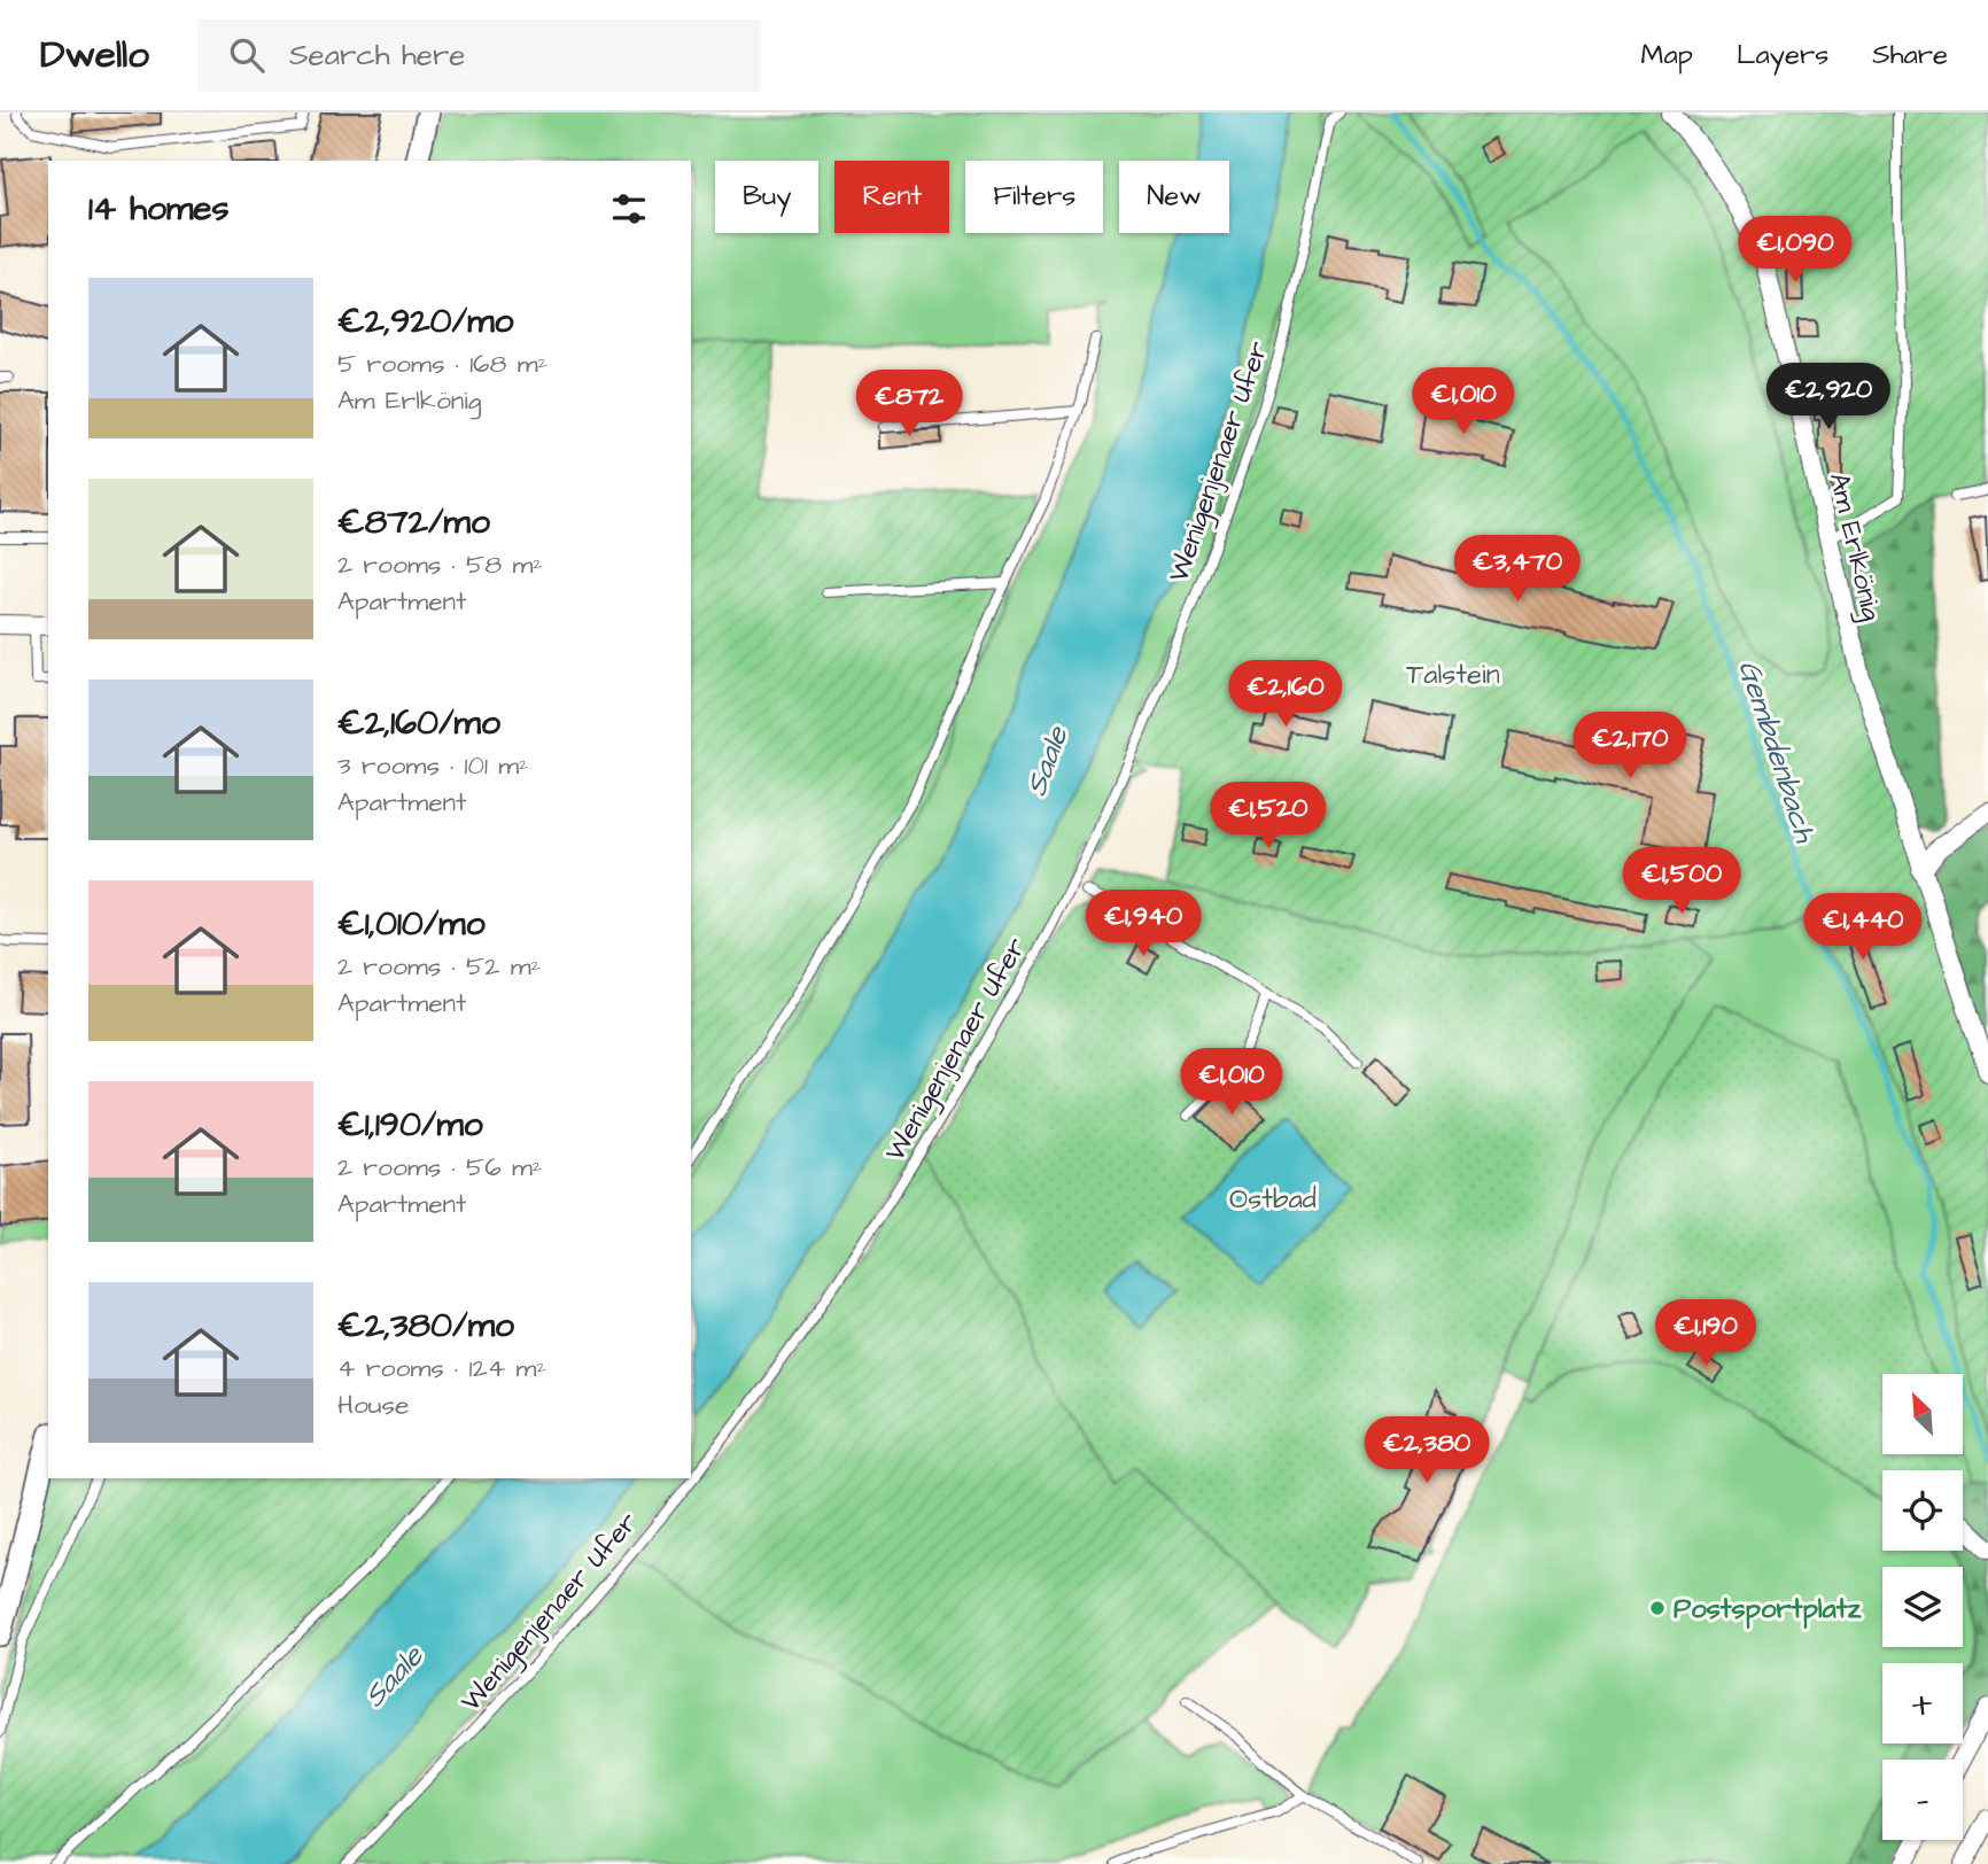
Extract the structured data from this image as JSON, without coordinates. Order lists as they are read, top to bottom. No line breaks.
{"streets":{"street":["Am Erlkönig"],"lane":["Wenigenjenaer Ufer"]},"water":["Gembdenbach","Saale"],"parks":["Talstein","Ostbad"],"places":["Postsportplatz"],"north":"top left","page":{"header":"Dwello","search":"Search here","nav":["Map","Layers","Share"],"chip":["Buy","Rent","Filters","New"],"heading":"14 homes","price":["€1,090","€2,920","€1,010","€872","€3,470","€2,160","€2,170","€1,520","€1,500","€1,940","€1,440","€1,010","€1,190","€2,380"],"list":[{"name":"€2,920/mo","note":"5 rooms · 168 m² · Am Erlkönig"},{"name":"€872/mo","note":"2 rooms · 58 m² · Apartment"},{"name":"€2,160/mo","note":"3 rooms · 101 m² · Apartment"},{"name":"€1,010/mo","note":"2 rooms · 52 m² · Apartment"},{"name":"€1,190/mo","note":"2 rooms · 56 m² · Apartment"},{"name":"€2,380/mo","note":"4 rooms · 124 m² · House"}],"map_buttons":["+","−"]}}
